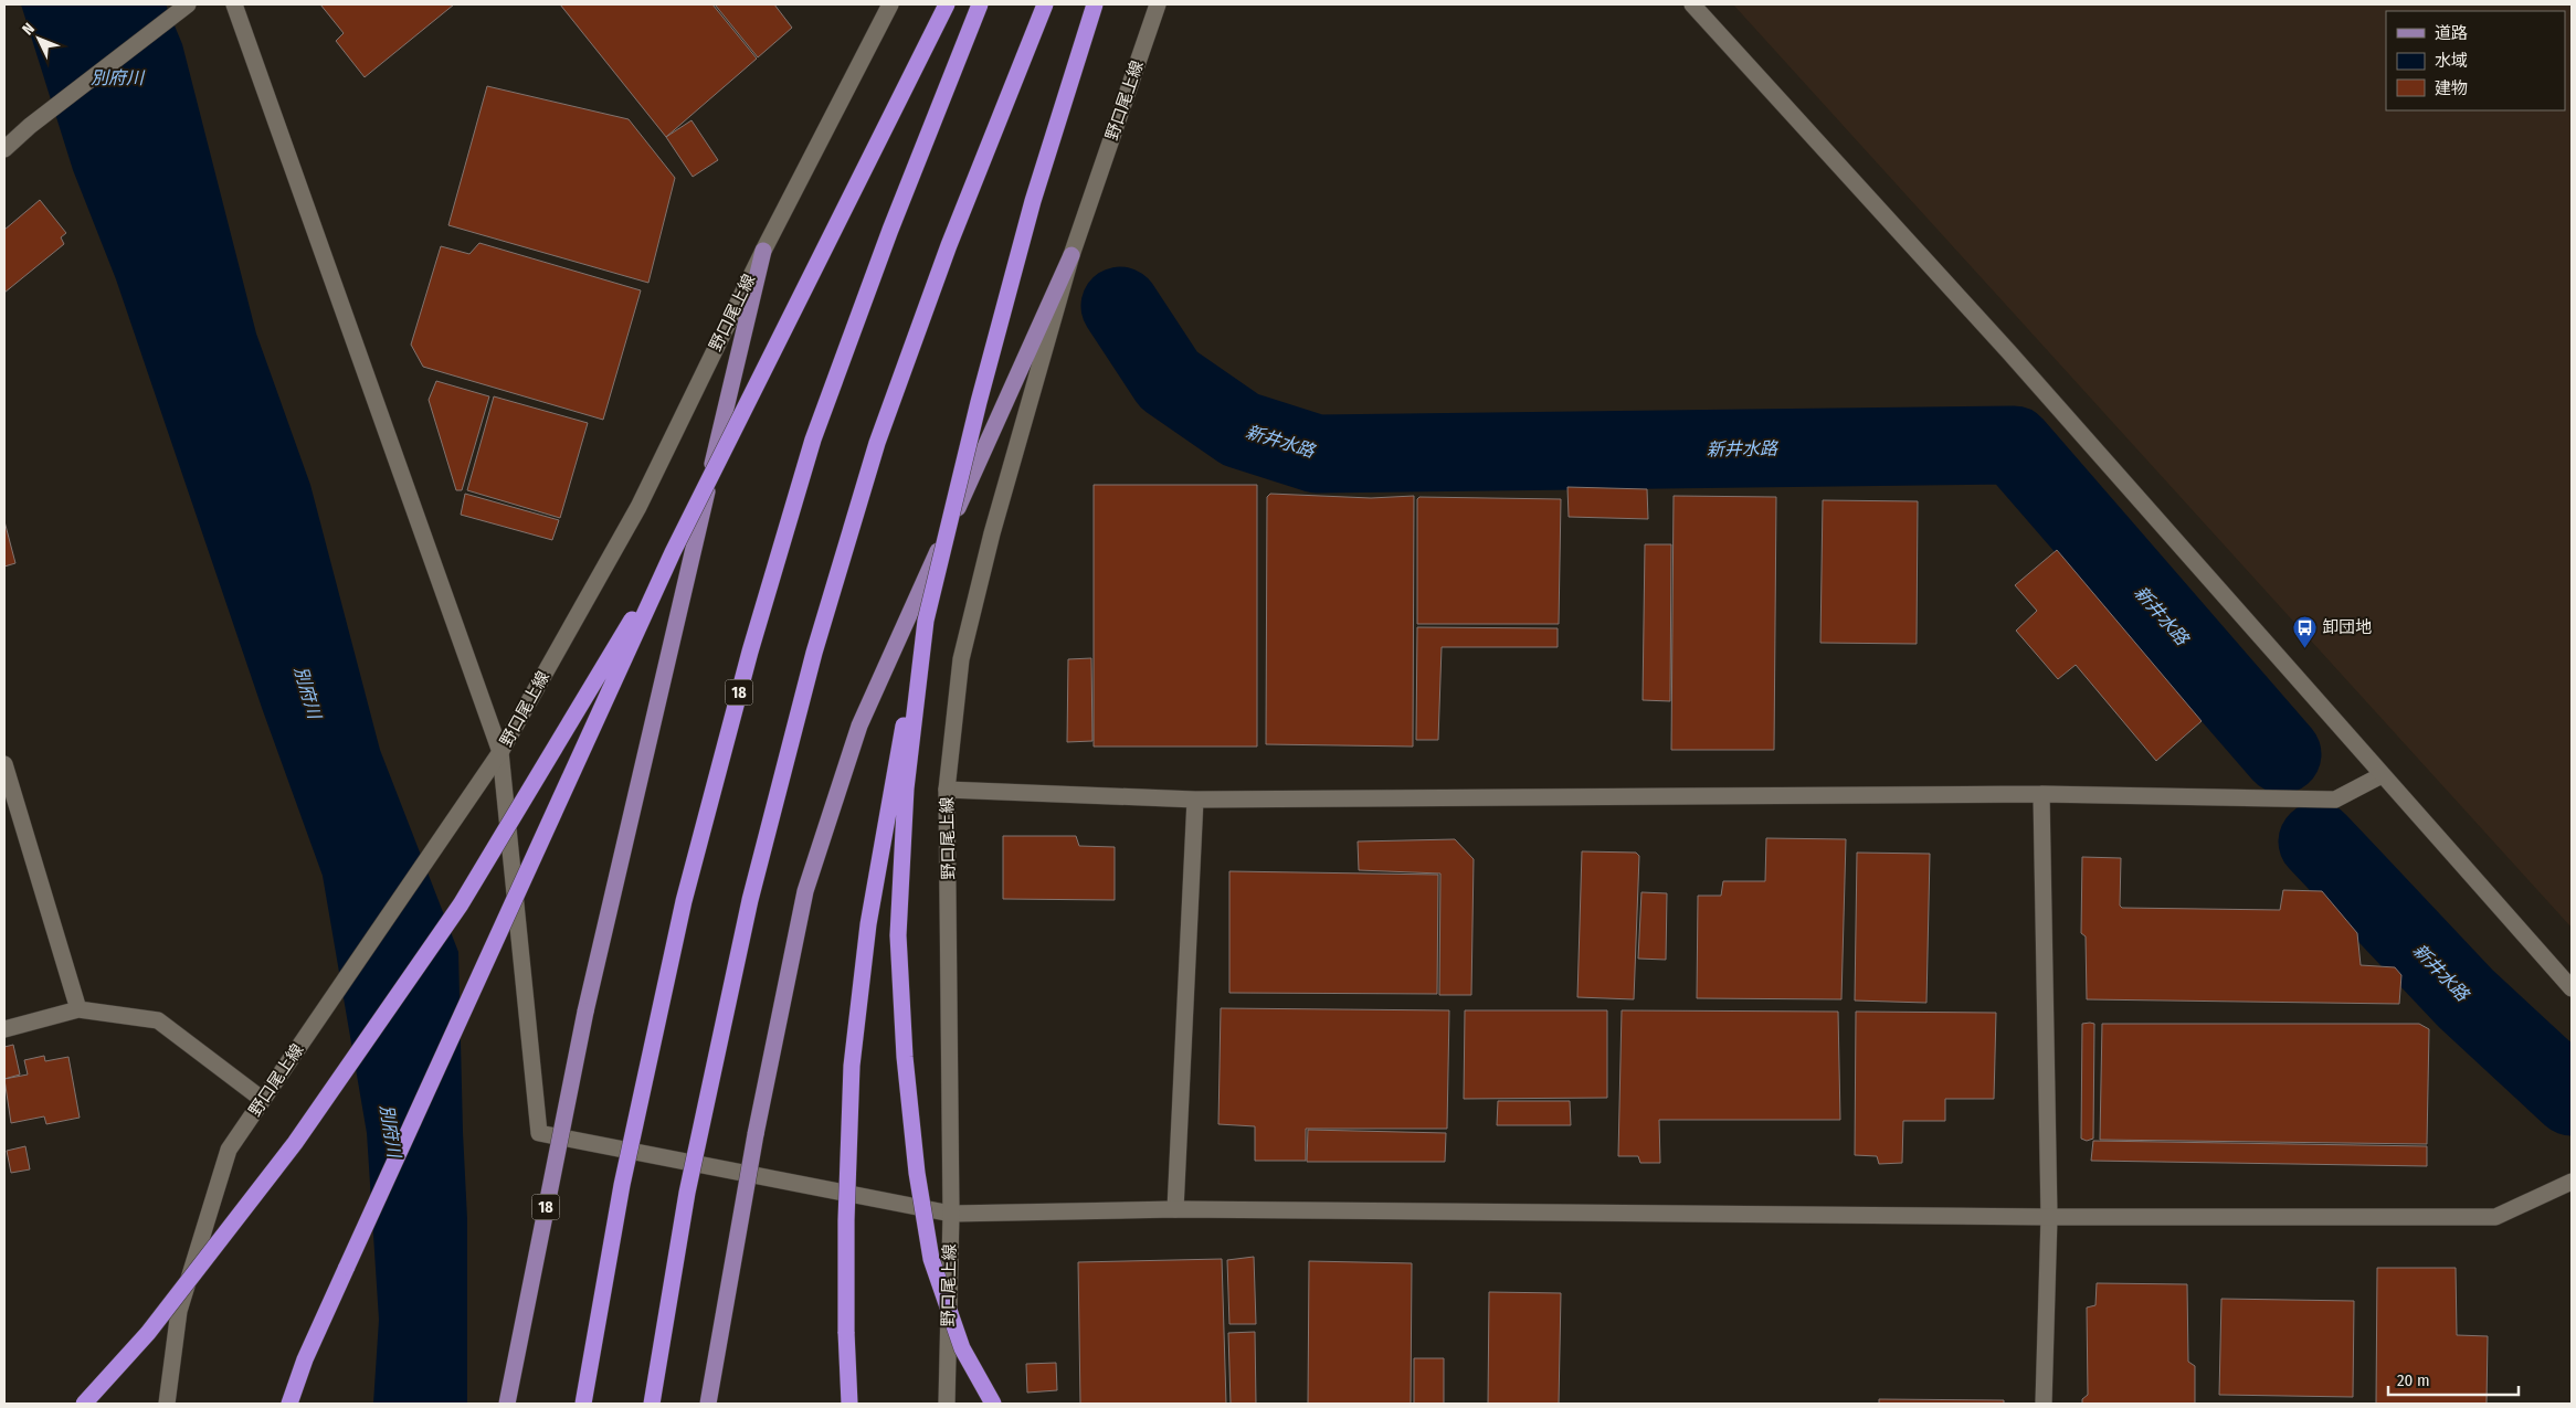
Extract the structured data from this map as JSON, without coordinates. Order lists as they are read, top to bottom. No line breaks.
{"streets":{"highway":["18"],"street":["野口尾上線"]},"crossings":[["野口尾上線","18"]],"water":["別府川","新井水路"],"places":{"bus stop":["卸団地"]},"legend":["道路","水域","建物"],"scale_bar":"20 m","north":"top left"}
